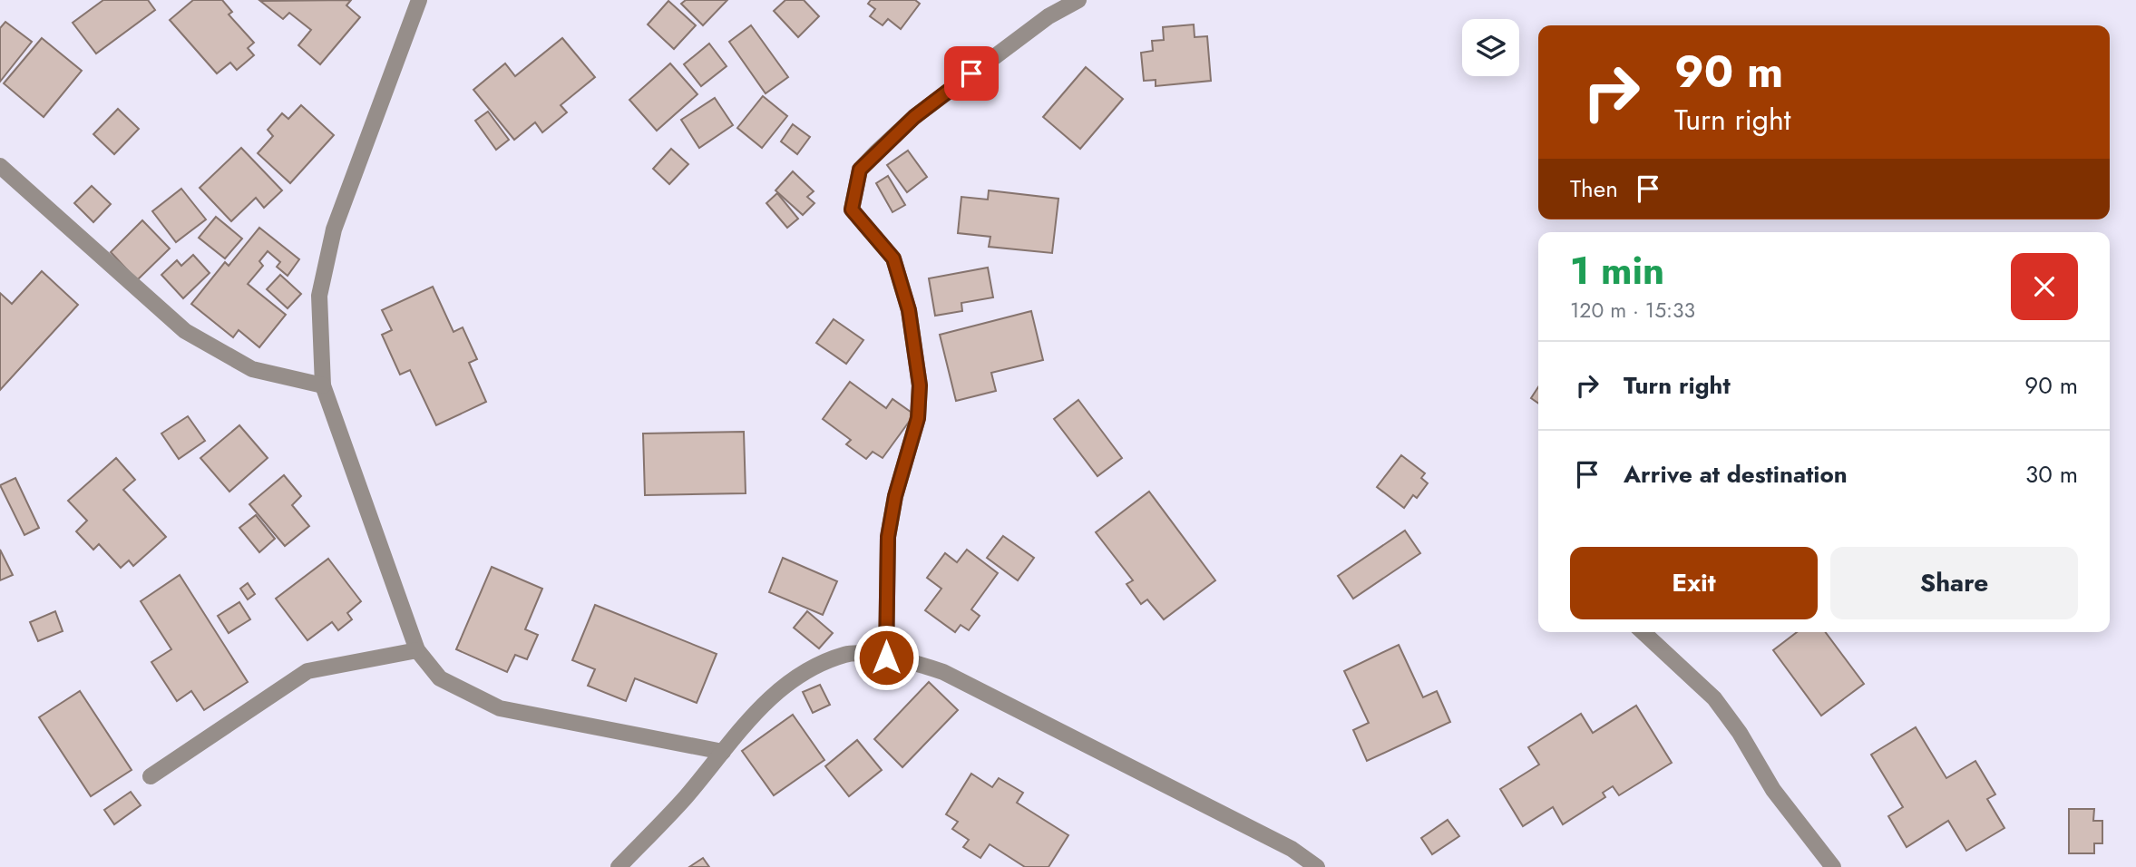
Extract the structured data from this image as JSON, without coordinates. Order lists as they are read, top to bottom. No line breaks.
{"page":{"turn":["90 m","Turn right"],"then":"Then","heading":["1 min","120 m · 15:33"],"list":[{"name":"Turn right","value":"90 m"},{"name":"Arrive at destination","value":"30 m"}],"buttons":["Exit","Share"]}}
